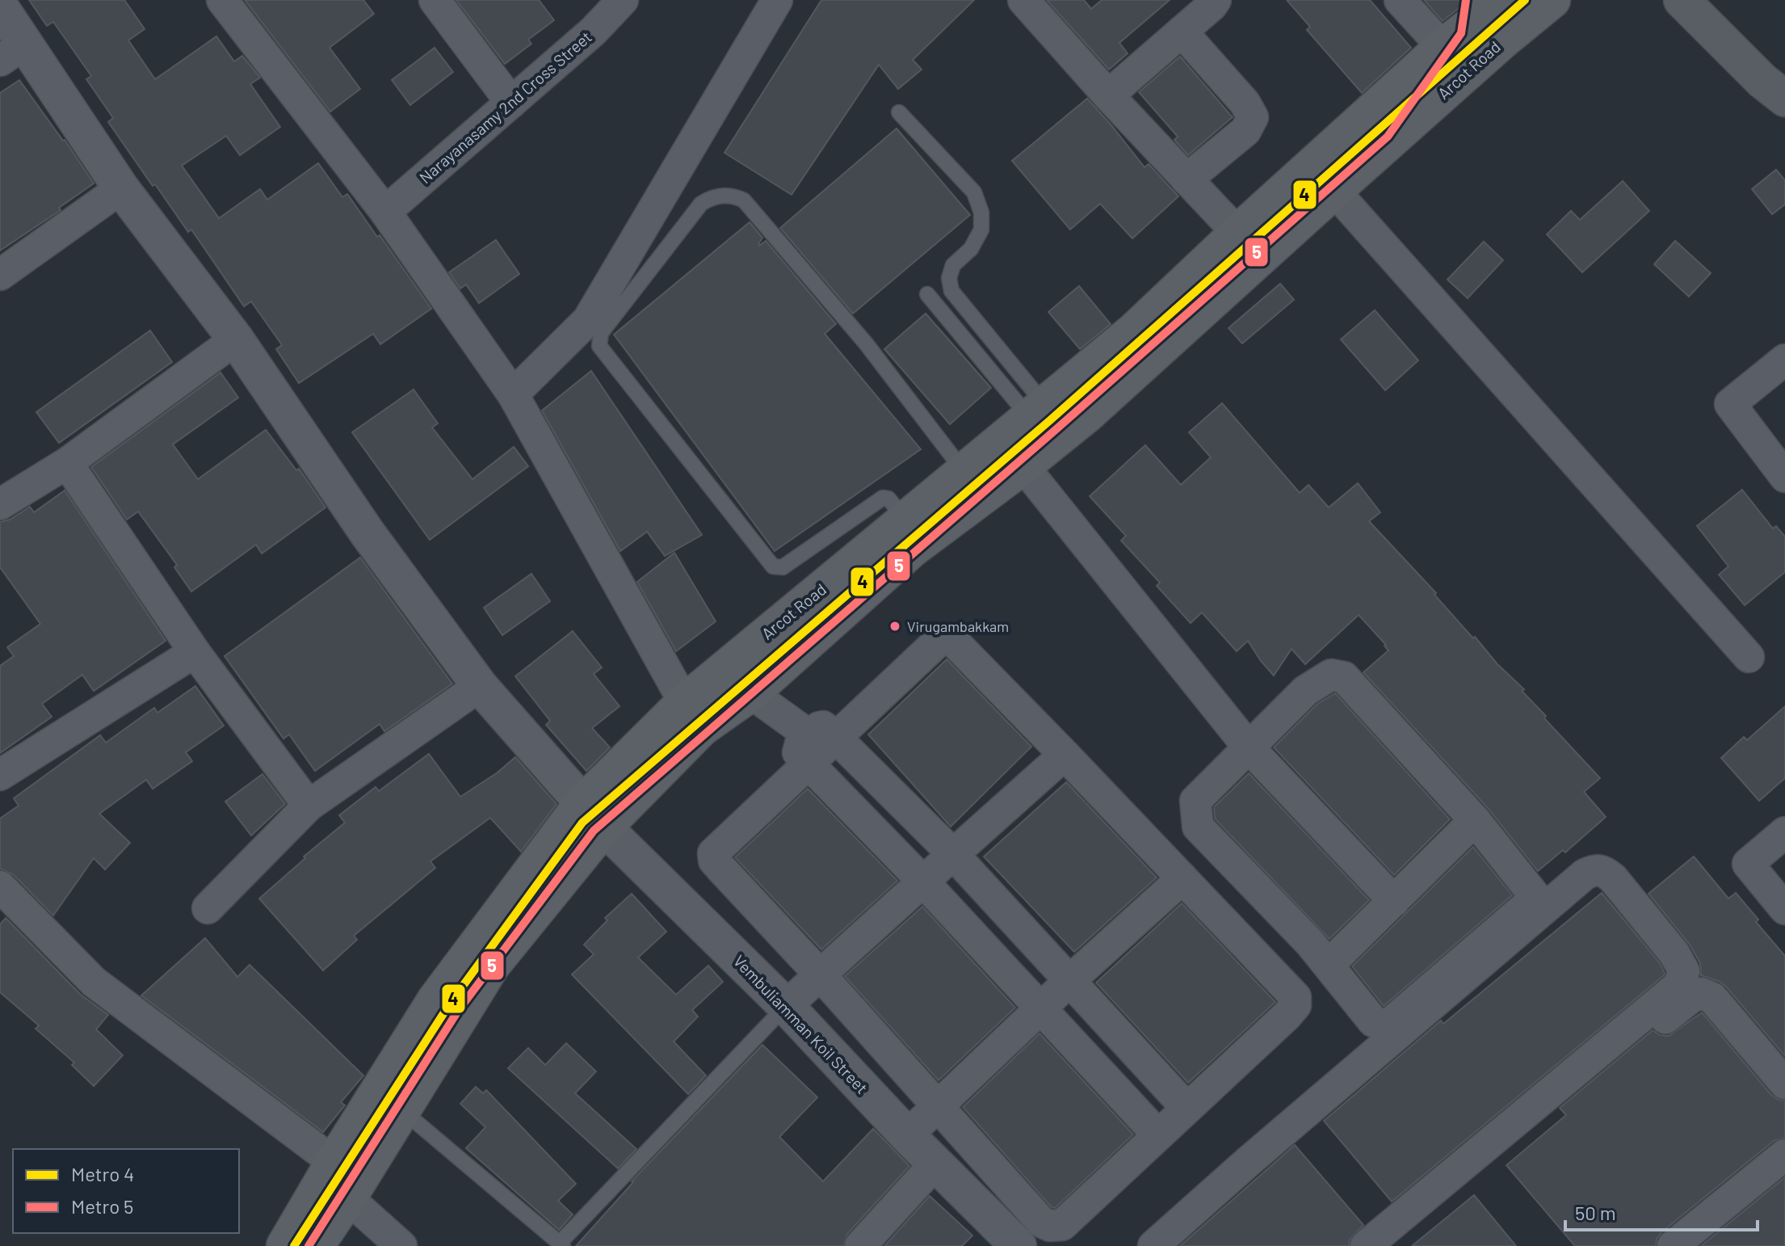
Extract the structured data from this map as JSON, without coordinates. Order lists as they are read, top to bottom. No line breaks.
{"streets":{"main road":["Arcot Road"],"street":["Narayanasamy 2nd Cross Street","Vembuliamman Koil Street"]},"crossings":[["Arcot Road","Vembuliamman Koil Street"]],"places":["Virugambakkam"],"lines":["metro line 4","metro line 5"],"legend":["Metro 4","Metro 5"],"scale_bar":"50 m"}
